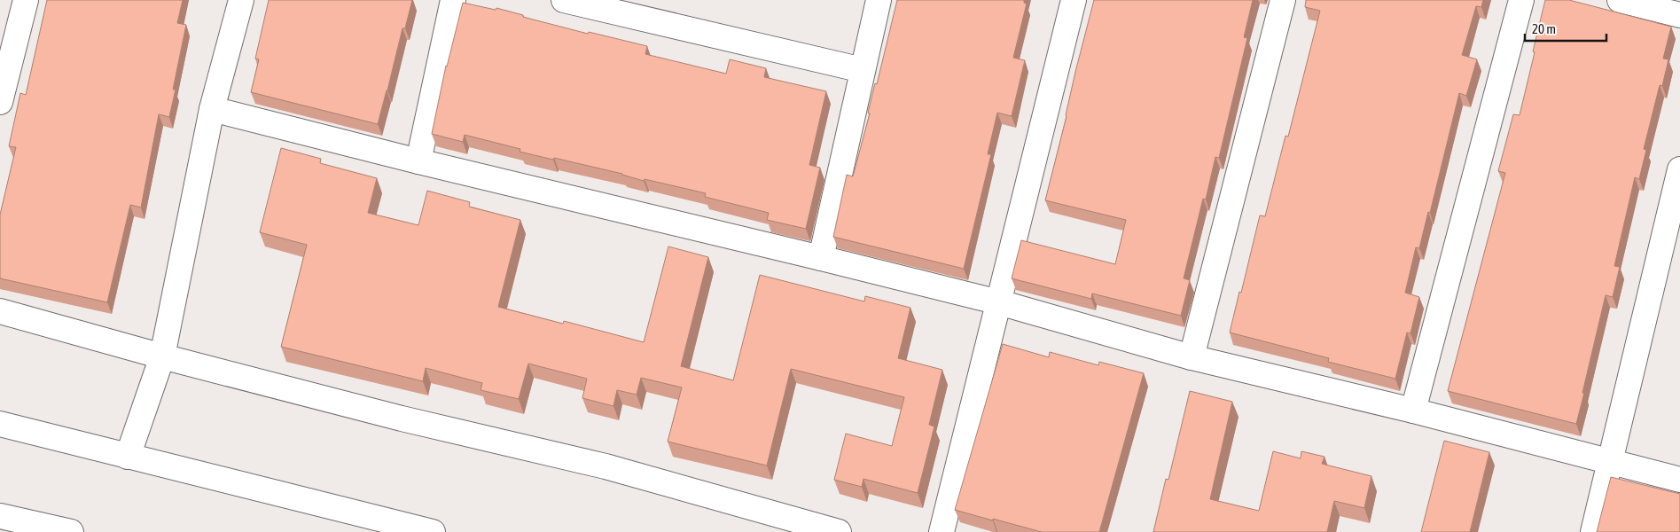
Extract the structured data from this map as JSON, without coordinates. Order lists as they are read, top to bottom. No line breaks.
{"scale_bar":"20 m"}
